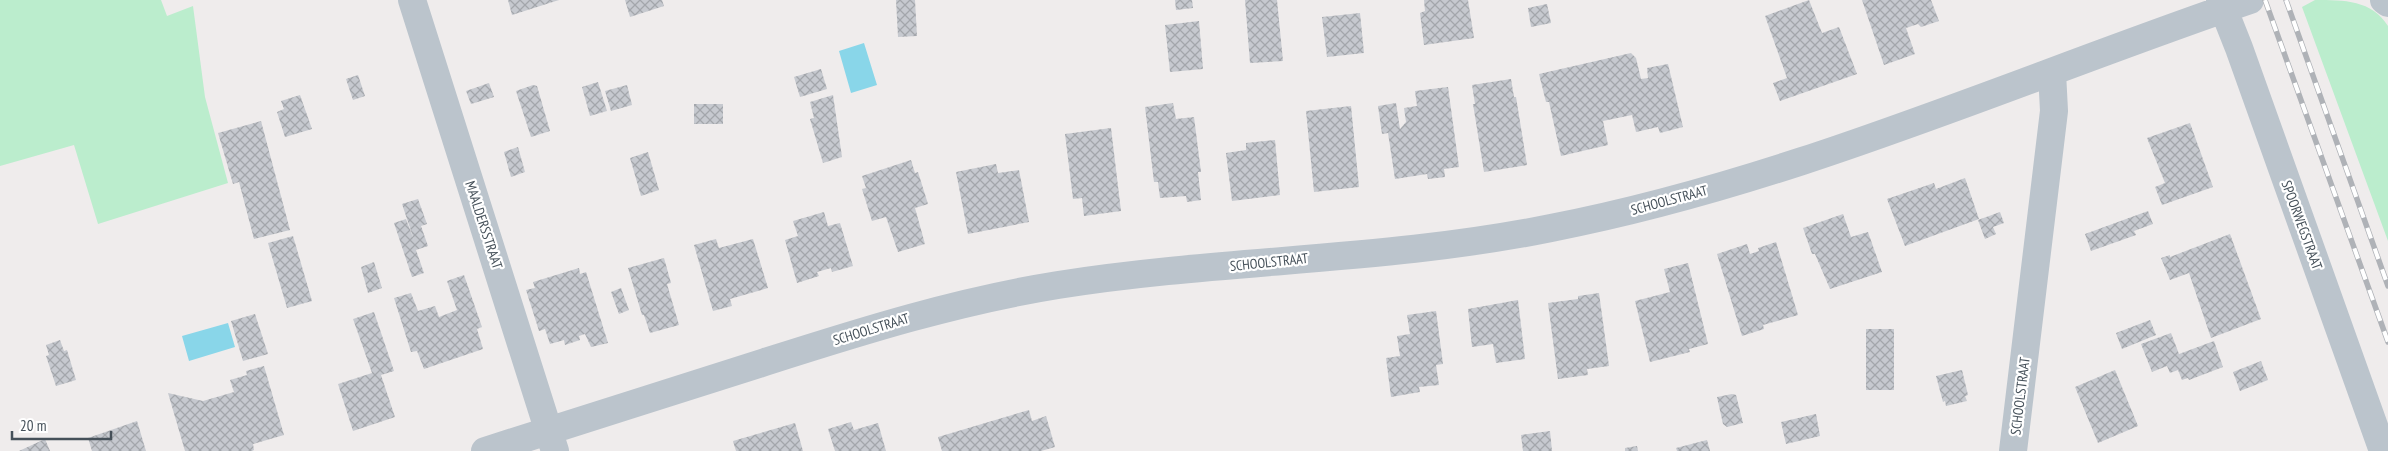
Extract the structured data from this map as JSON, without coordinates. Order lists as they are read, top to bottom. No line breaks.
{"streets":{"street":["SCHOOLSTRAAT","MAALDERSSTRAAT","SPOORWEGSTRAAT"]},"crossings":[["SCHOOLSTRAAT","MAALDERSSTRAAT"],["SCHOOLSTRAAT","SPOORWEGSTRAAT"]],"scale_bar":"20 m"}
